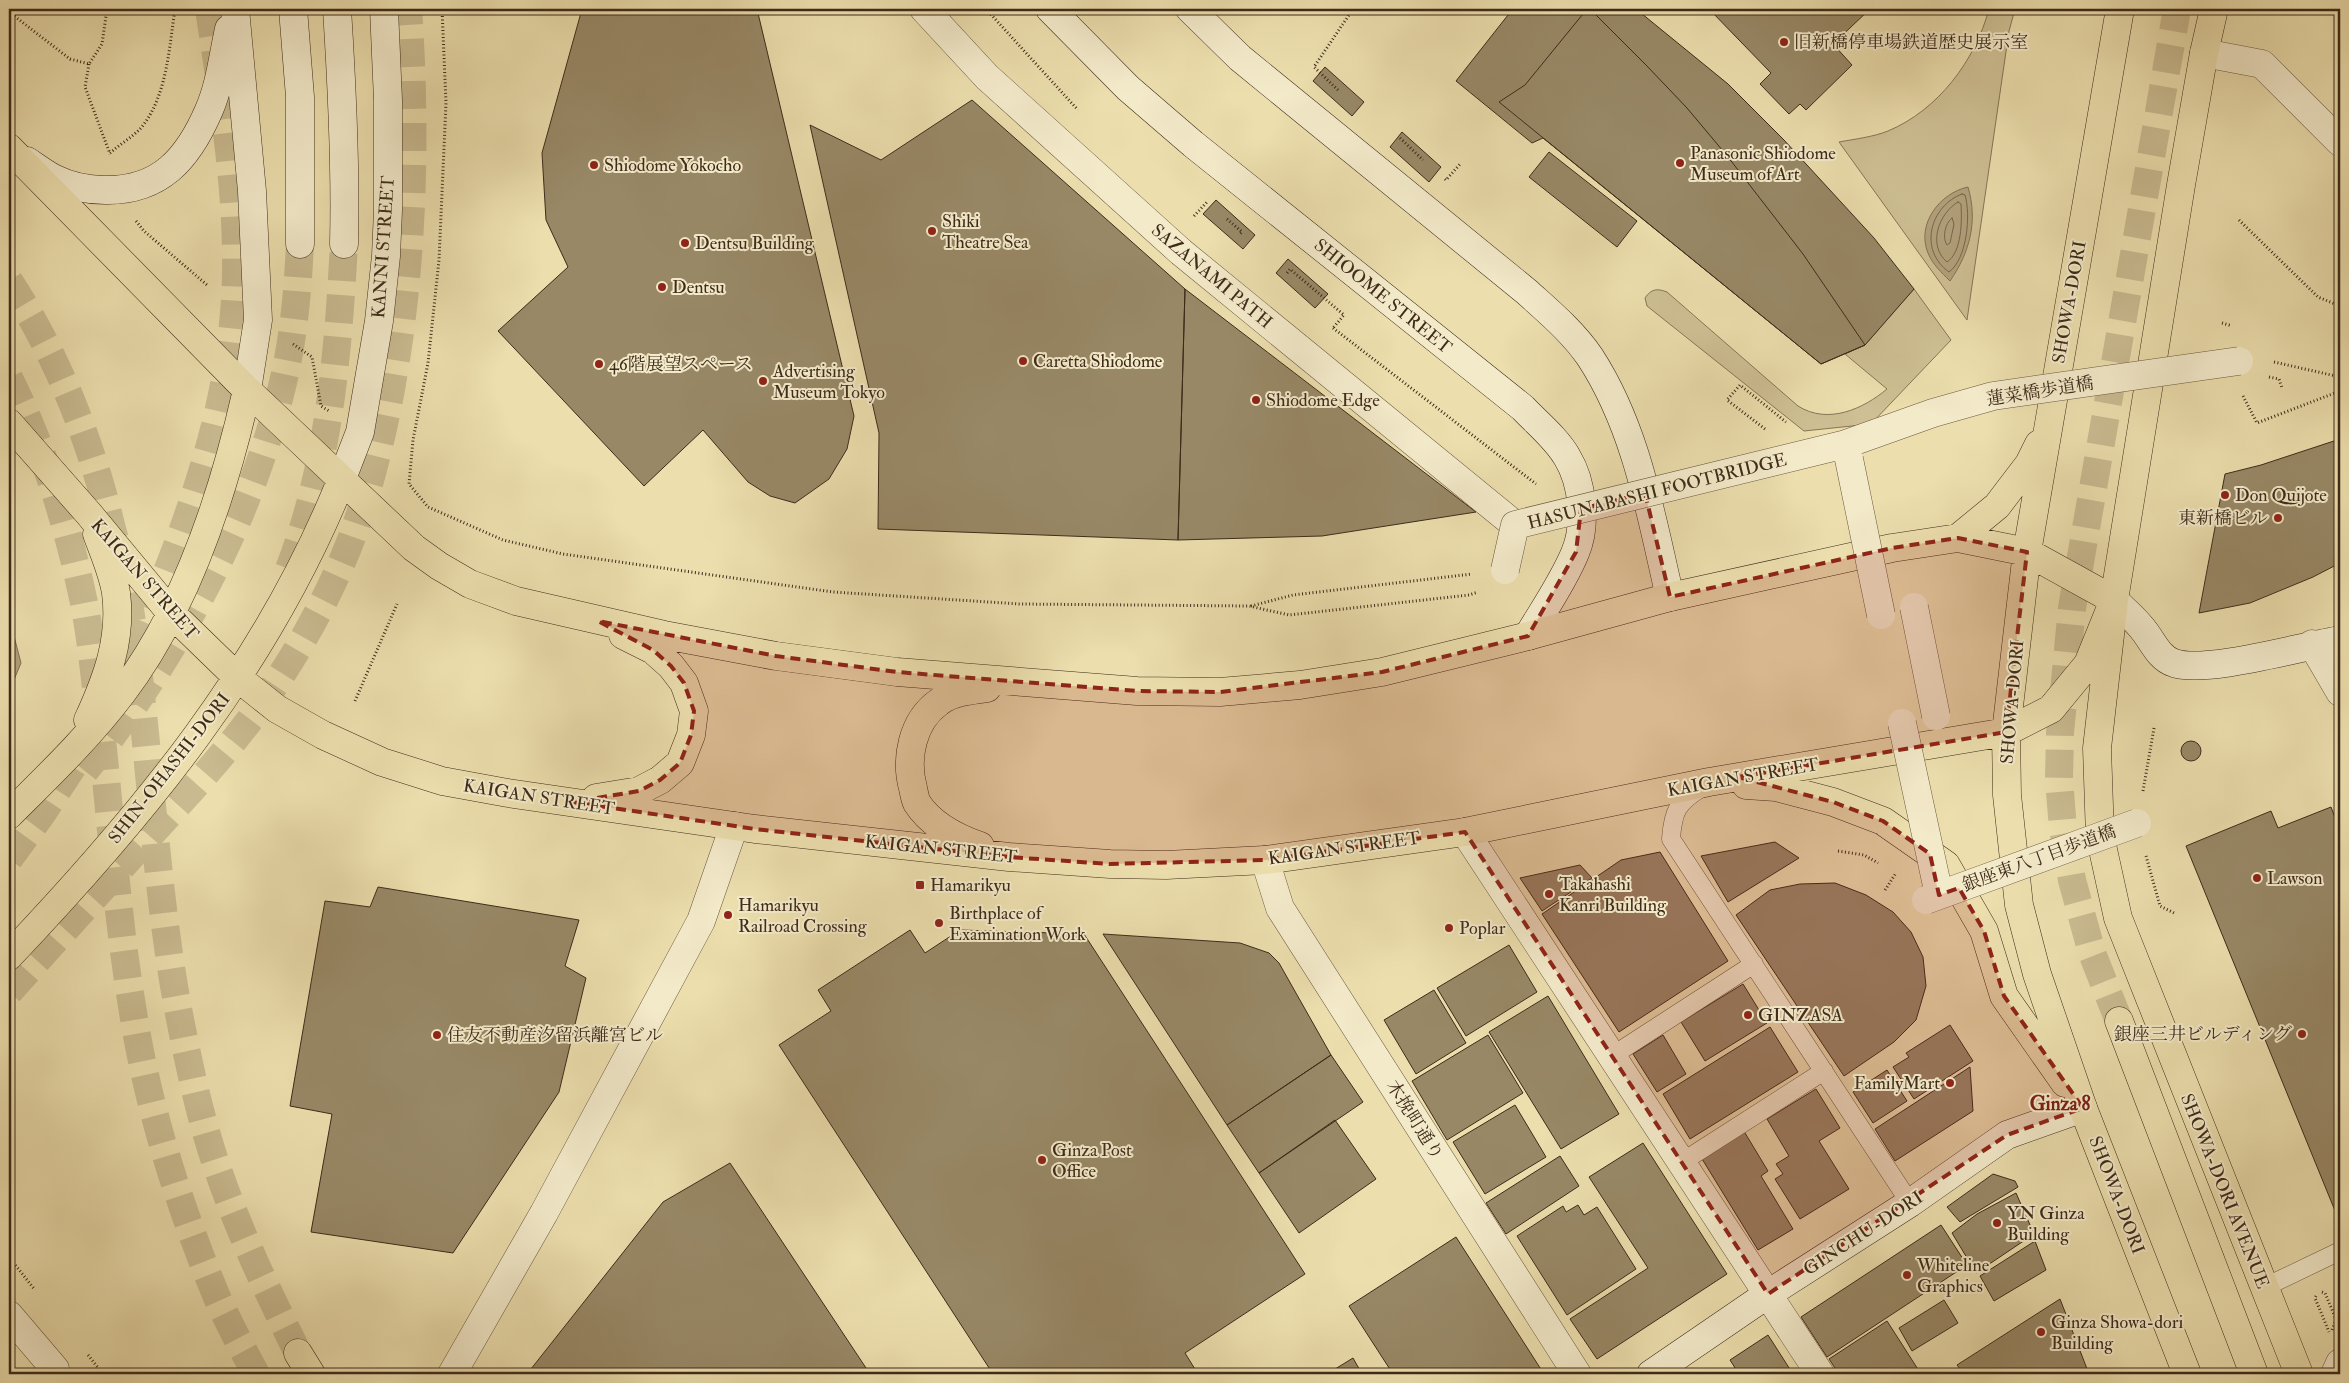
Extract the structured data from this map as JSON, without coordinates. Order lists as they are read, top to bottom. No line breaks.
{"streets":{"main road":["SHOWA-DORI","KAIGAN STREET","SHIN-OHASHI-DORI","SHOWA-DORI AVENUE"],"street":["KANNI STREET","SAZANAMI PATH","SHIOOME STREET","HASUNABASHI FOOTBRIDGE","銀座東八丁目歩道橋","木挽町通り","GINCHU-DORI"]},"crossings":[["KANNI STREET","SHIN-OHASHI-DORI"],["SAZANAMI PATH","HASUNABASHI FOOTBRIDGE"],["SHOWA-DORI","KAIGAN STREET"],["SHOWA-DORI","GINCHU-DORI"],["KAIGAN STREET","SHIN-OHASHI-DORI"],["KAIGAN STREET","木挽町通り"],["KAIGAN STREET","SHOWA-DORI AVENUE"]],"districts":["Ginza 8"],"places":{"other":["旧新橋停車場鉄道歴史展示室","Panasonic Shiodome Museum of Art","Shiodome Yokocho","Shiki Theatre Sea","Dentsu Building","Dentsu","Caretta Shiodome","46階展望スペース","Advertising Museum Tokyo","Shiodome Edge","Don Quijote","東新橋ビル","Lawson","Takahashi Kanri Building","Hamarikyu Railroad Crossing","Birthplace of Examination Work","Poplar","GINZASA","銀座三井ビルディング","住友不動産汐留浜離宮ビル","FamilyMart","Ginza Post Office","YN Ginza Building","Whiteline Graphics","Ginza Showa-dori Building"],"transit":["Hamarikyu"]}}
